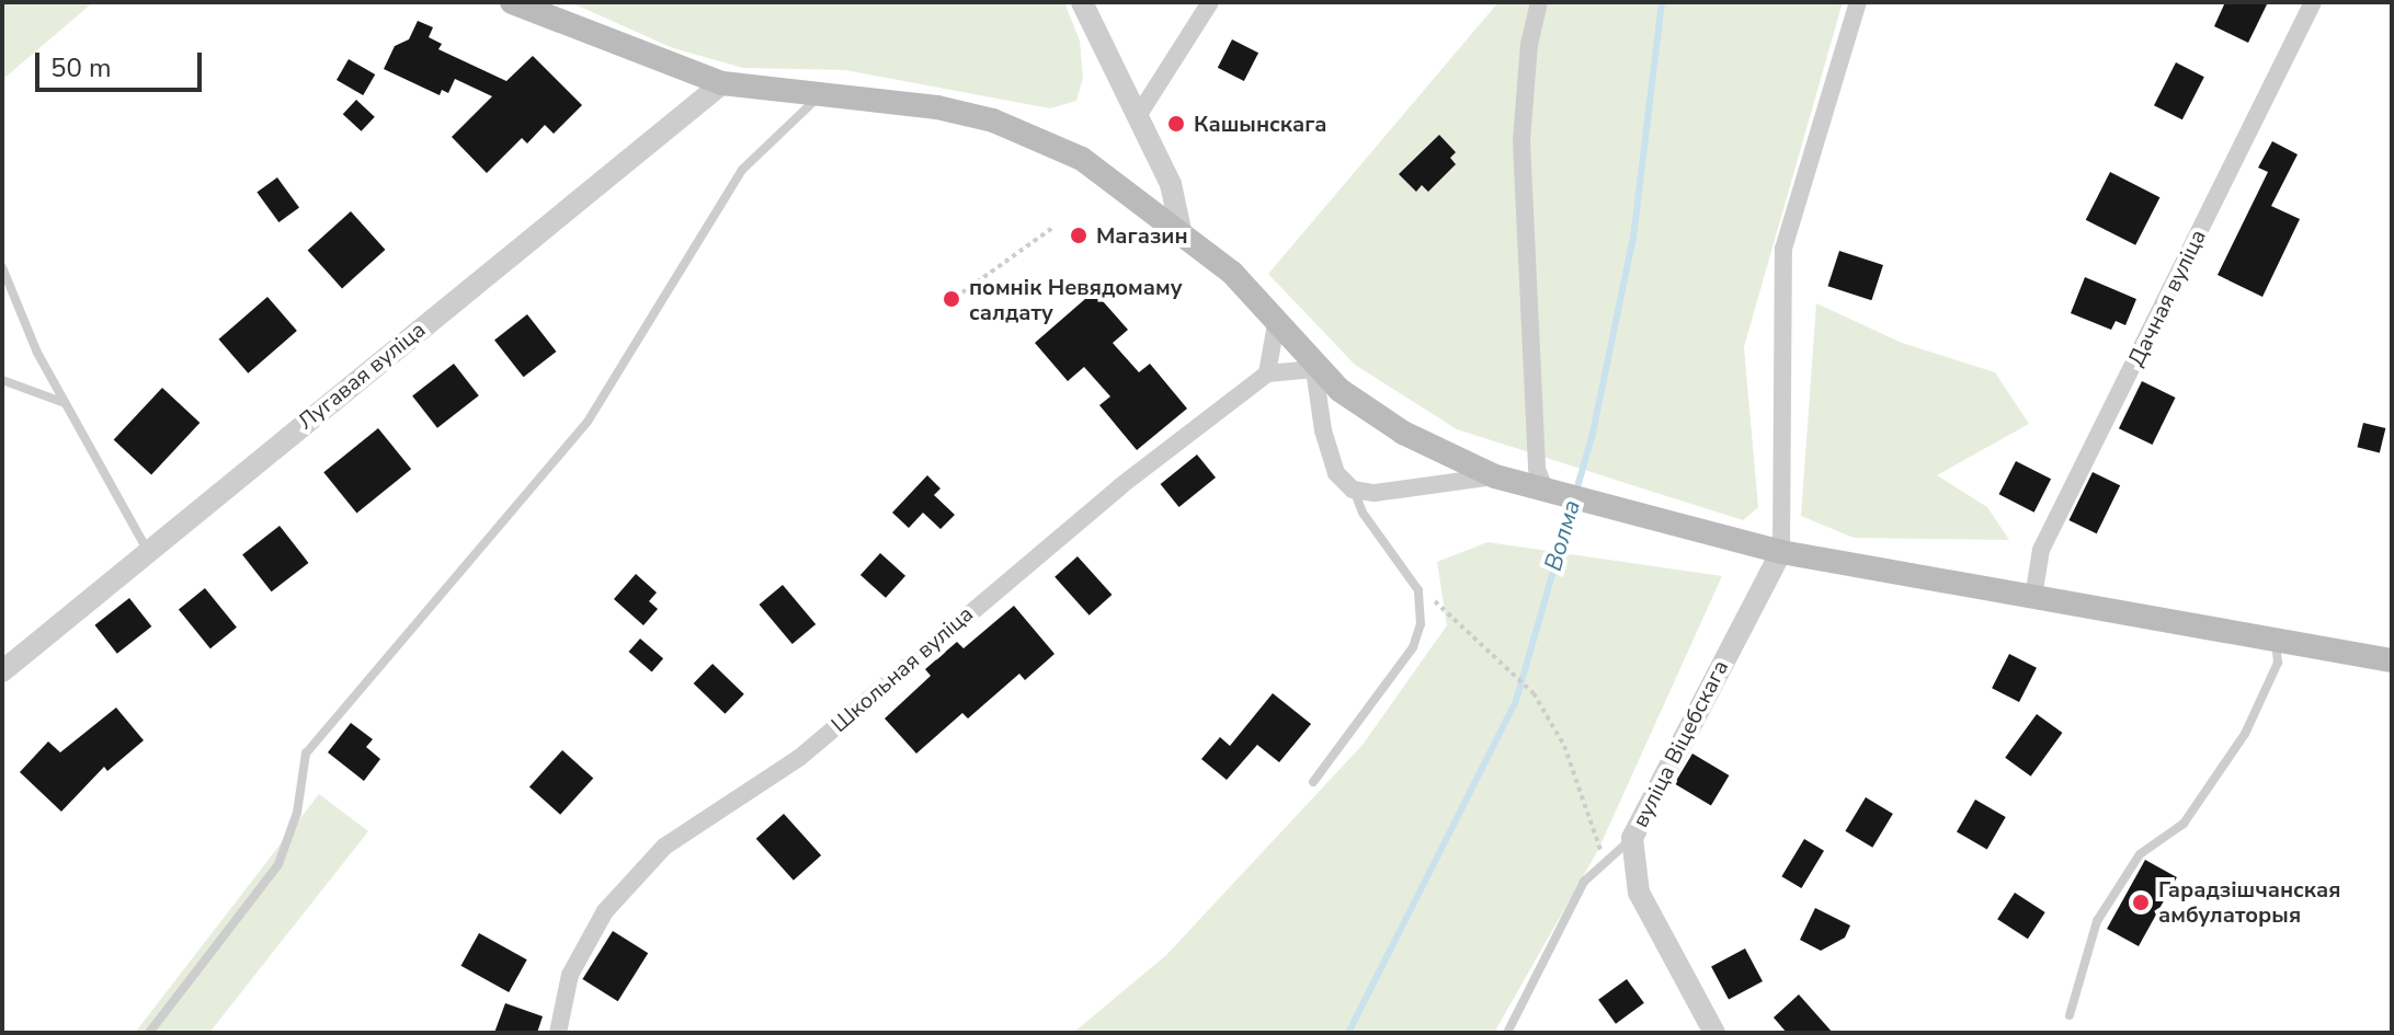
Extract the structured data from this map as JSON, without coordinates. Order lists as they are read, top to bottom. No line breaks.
{"streets":{"street":["Дачная вуліца","Лугавая вуліца","Школьная вуліца","вуліца Віцебскага"]},"water":["Волма"],"places":["Кашынскага","Магазин","помнік Невядомаму салдату","Гарадзішчанская амбулаторыя"],"scale_bar":"50 m"}
